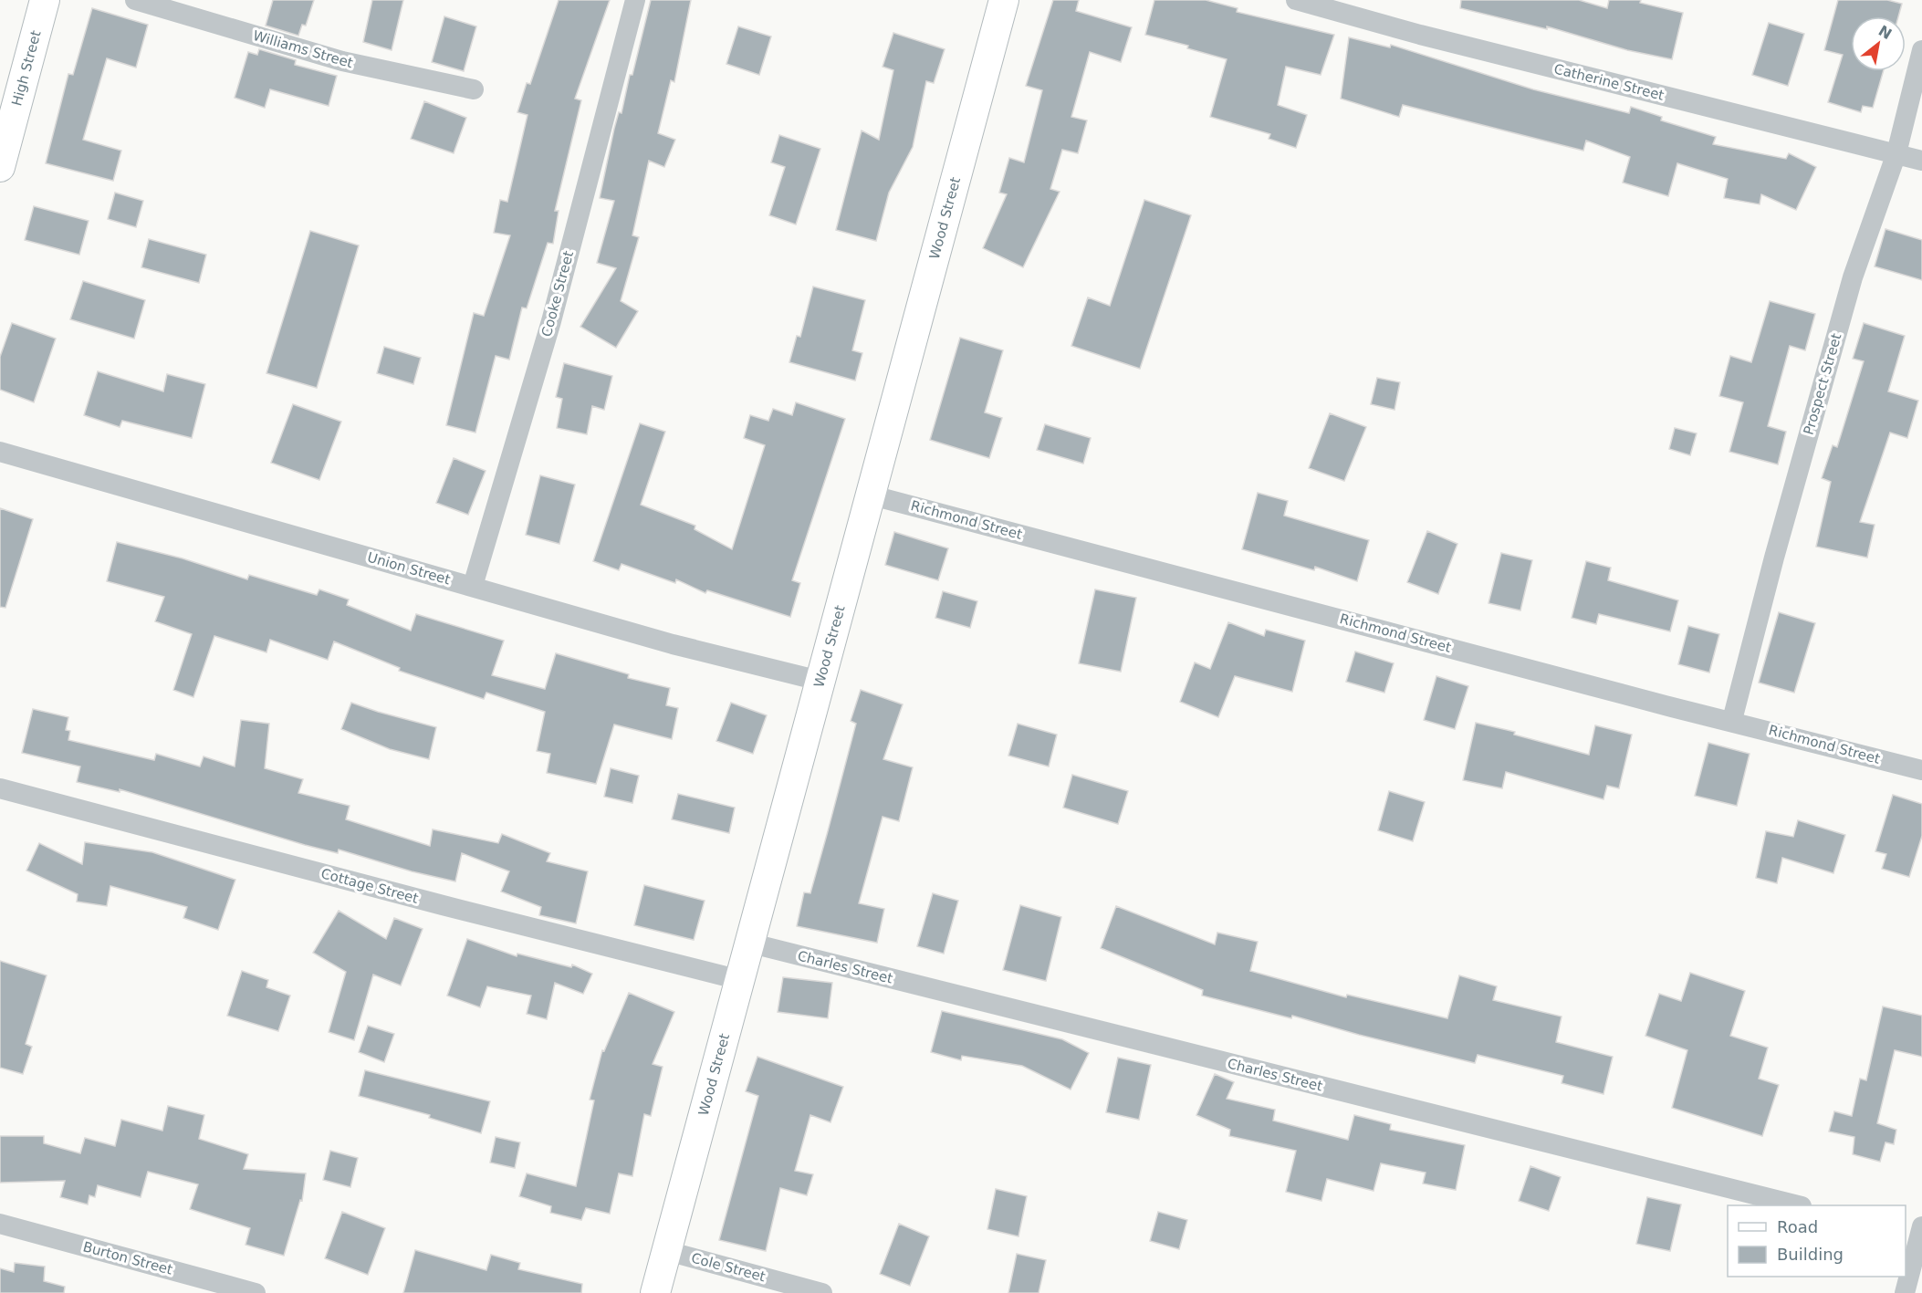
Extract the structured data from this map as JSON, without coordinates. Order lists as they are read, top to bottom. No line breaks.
{"streets":{"main road":["High Street","Wood Street"],"street":["Williams Street","Catherine Street","Cooke Street","Prospect Street","Richmond Street","Union Street","Cottage Street","Charles Street","Burton Street","Cole Street"]},"crossings":[["Catherine Street","Prospect Street"],["Wood Street","Richmond Street"],["Wood Street","Union Street"],["Wood Street","Cottage Street"],["Wood Street","Charles Street"],["Wood Street","Cole Street"],["Cooke Street","Union Street"],["Prospect Street","Richmond Street"]],"legend":["Road","Building"],"north":"top right"}
